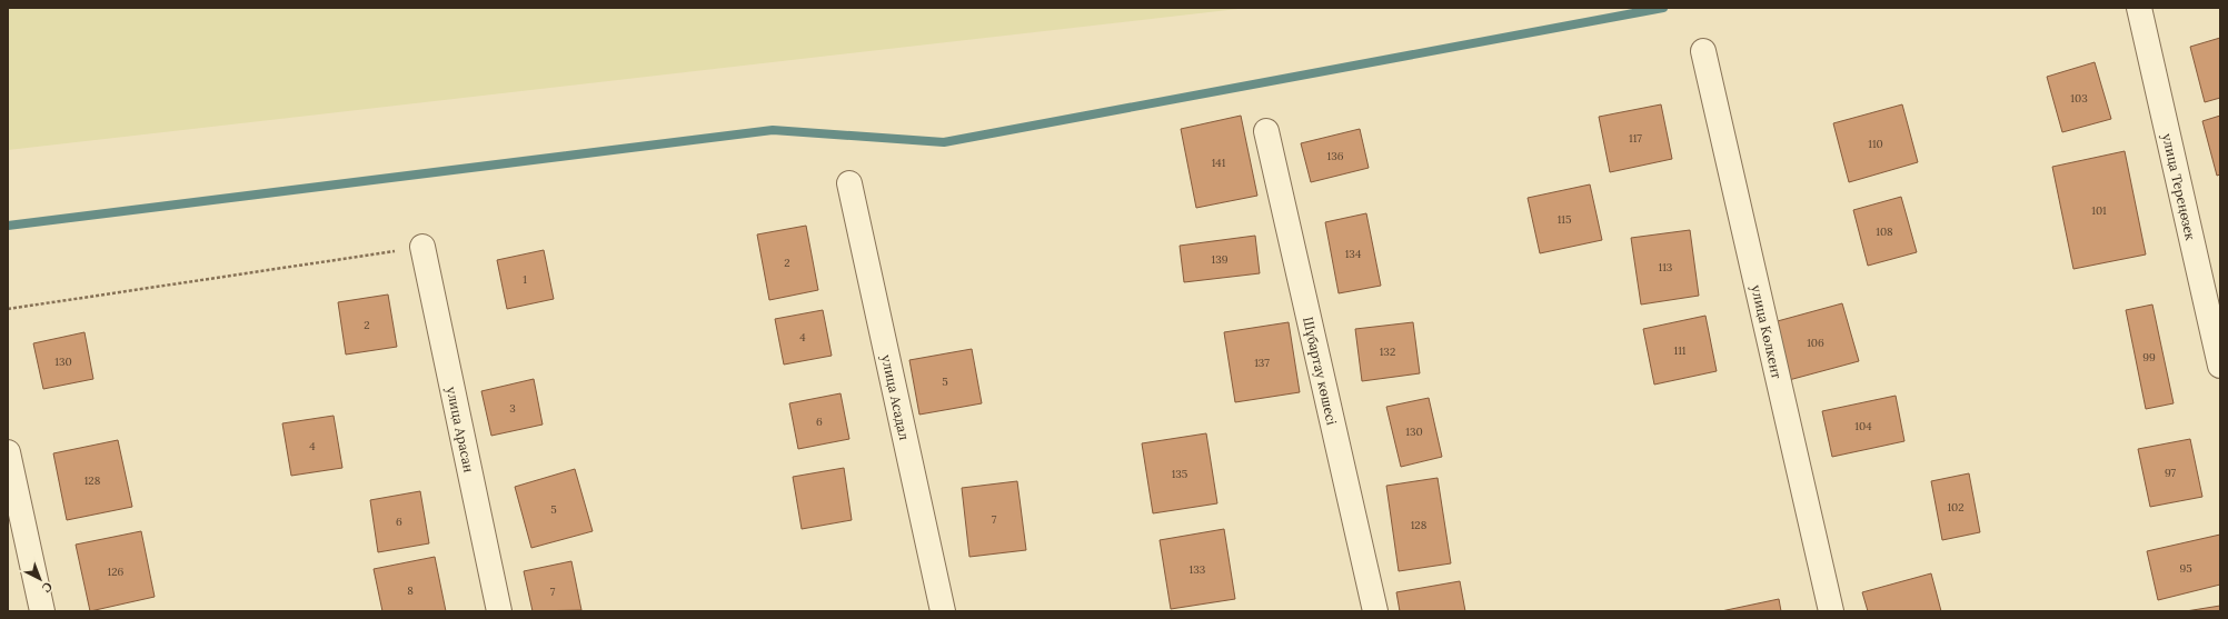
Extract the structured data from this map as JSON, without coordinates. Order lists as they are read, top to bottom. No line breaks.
{"streets":{"street":["улица Тереңөзек","улица Көлкент","Шұбартау көшесі","улица Асадал","улица Арасан"]},"house_numbers":["103","117","110","136","141","101","115","108","134","139","2","113","1","2","4","106","111","132","99","130","137","5","3","6","104","130","4","97","135","128","102","5","7","6","128","95","133","126","8","7"],"north":"bottom right"}
